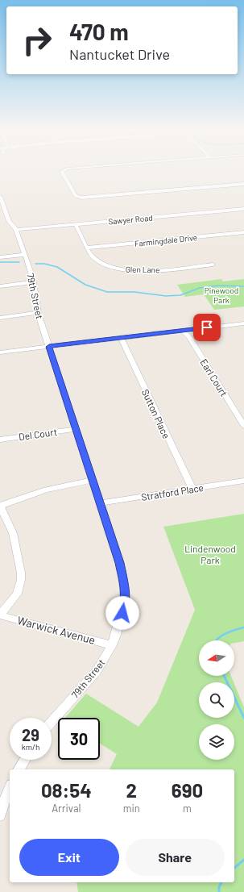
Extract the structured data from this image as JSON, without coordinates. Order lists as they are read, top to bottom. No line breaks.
{"streets":{"street":["Sawyer Road","Farmingdale Drive","Glen Lane","79th Street","Earl Court","Sutton Place","Del Court","Stratford Place","Warwick Avenue"]},"crossings":[["Sawyer Road","Glen Lane"],["Sawyer Road","79th Street"],["Farmingdale Drive","Glen Lane"],["79th Street","Del Court"],["79th Street","Stratford Place"],["79th Street","Warwick Avenue"],["Sutton Place","Stratford Place"]],"parks":["Pinewood Park","Lindenwood Park"],"north":"left","page":{"turn":["470 m","Nantucket Drive"],"speed":"29 km/h","limit":"30","eta":["08:54","Arrival","2","min","690","m"],"buttons":["Exit","Share"]}}
